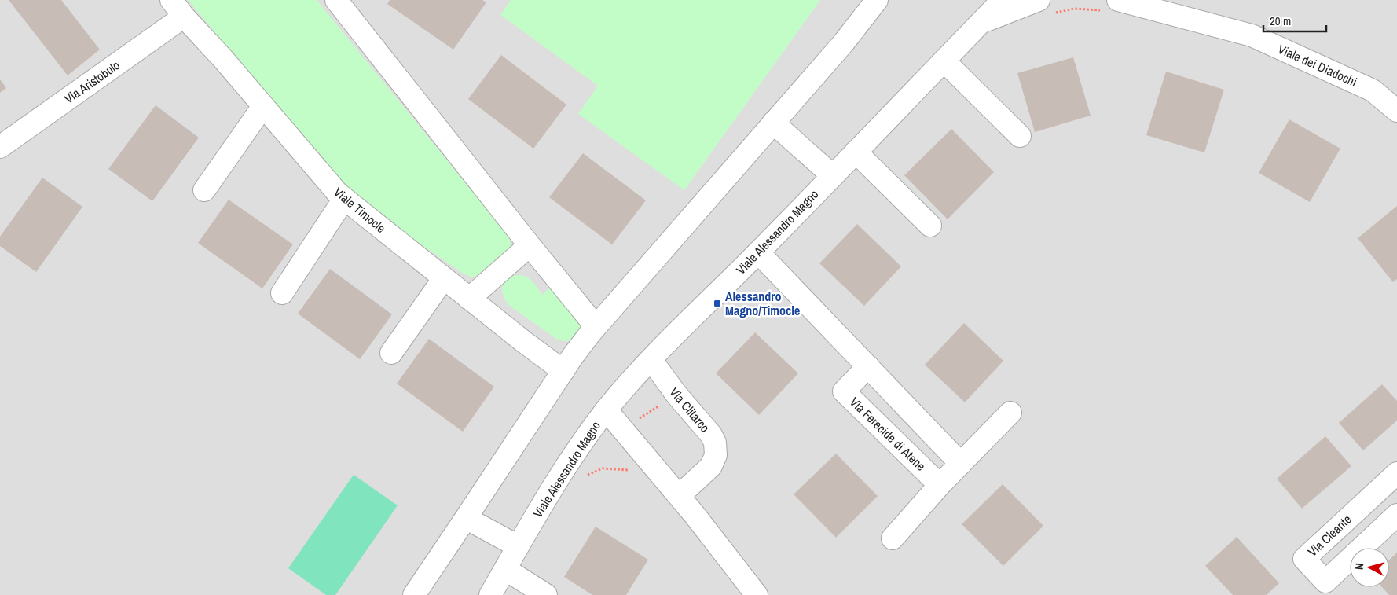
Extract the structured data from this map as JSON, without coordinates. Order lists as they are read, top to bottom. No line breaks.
{"streets":{"street":["Viale dei Diadochi","Via Aristobulo","Viale Timocle","Viale Alessandro Magno","Via Clitarco","Via Ferecide di Atene","Via Cleante"]},"crossings":[["Via Aristobulo","Viale Timocle"],["Viale Alessandro Magno","Via Clitarco"]],"places":{"transit":["Alessandro Magno/Timocle"]},"scale_bar":"20 m","north":"left"}
